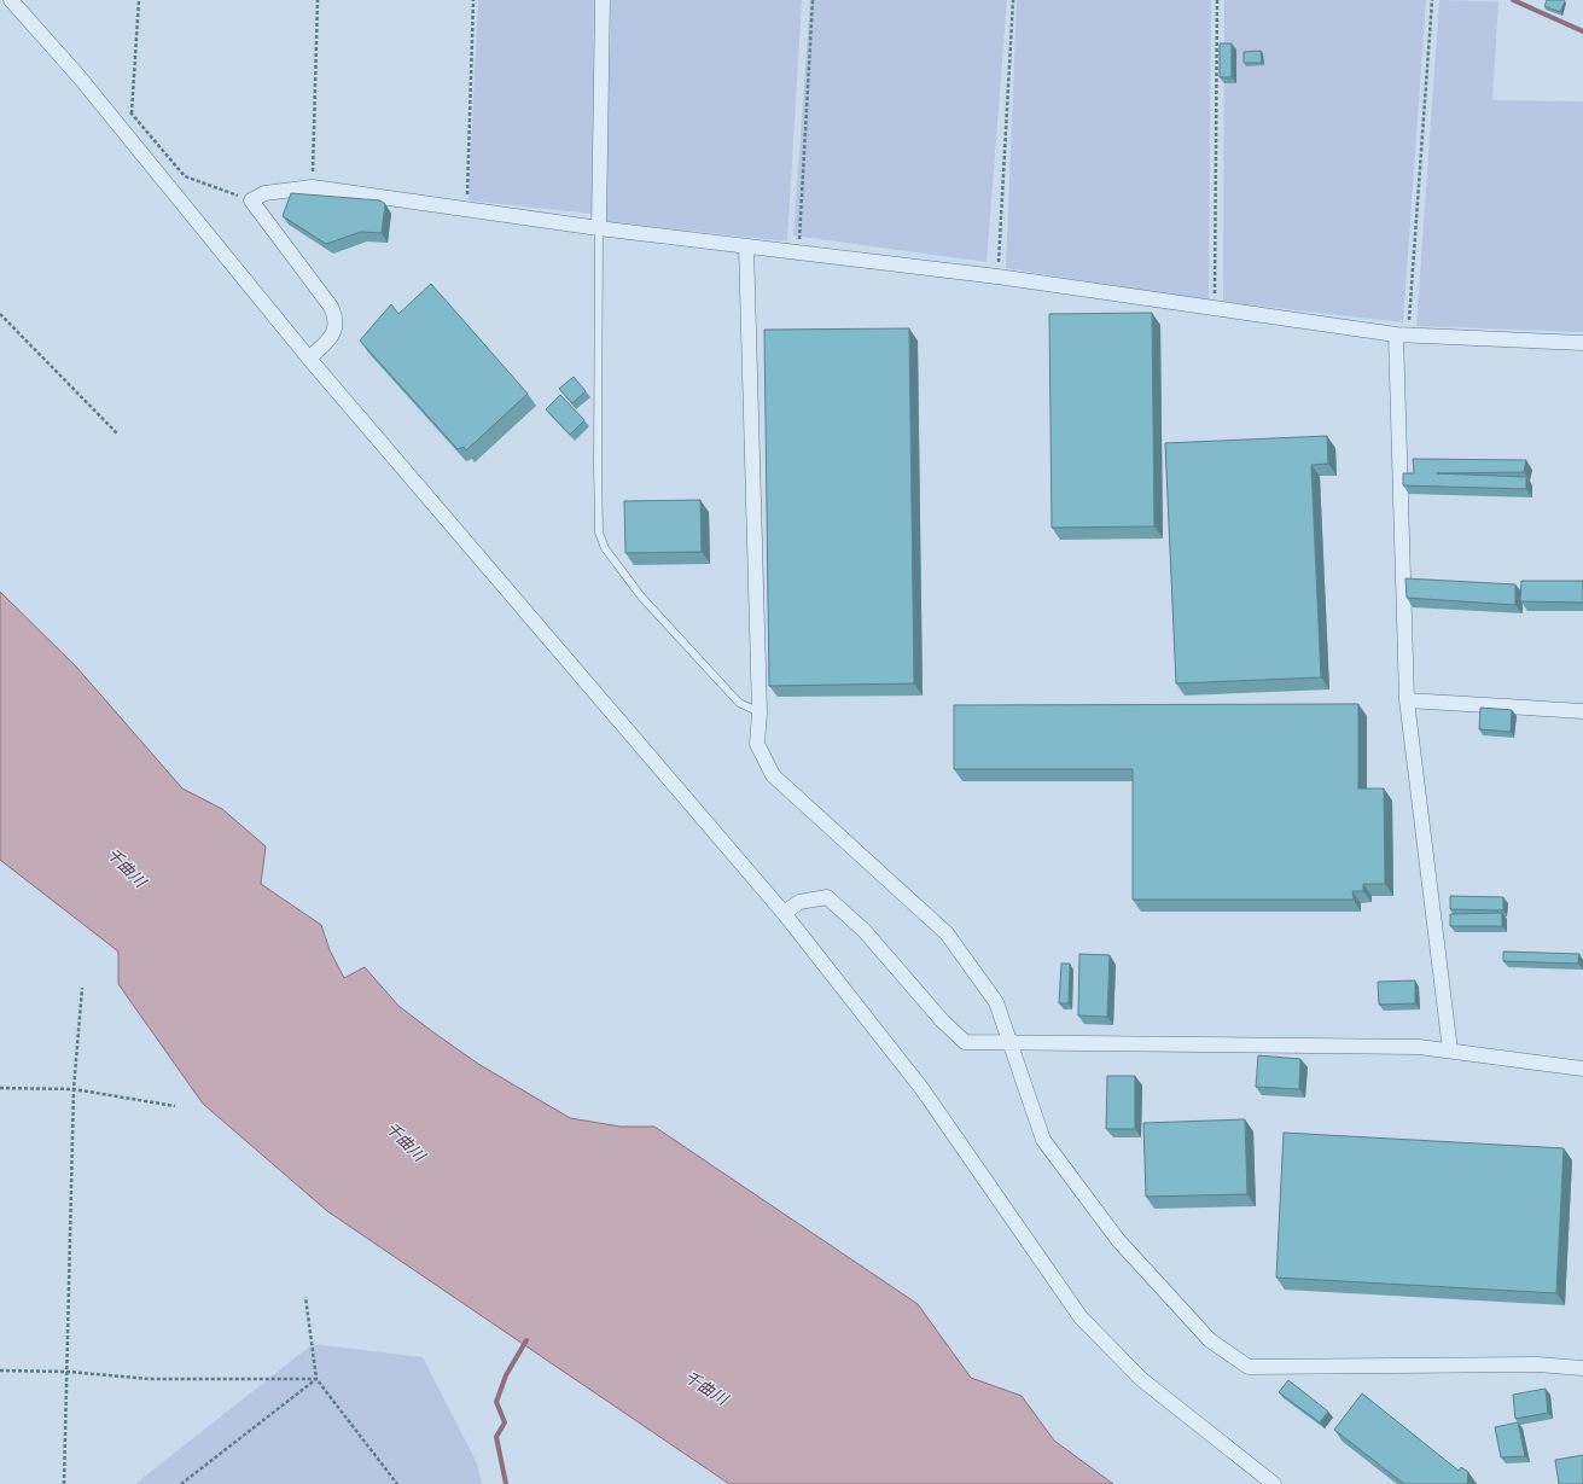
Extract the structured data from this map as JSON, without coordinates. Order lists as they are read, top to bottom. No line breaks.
{"water":["千曲川"]}
